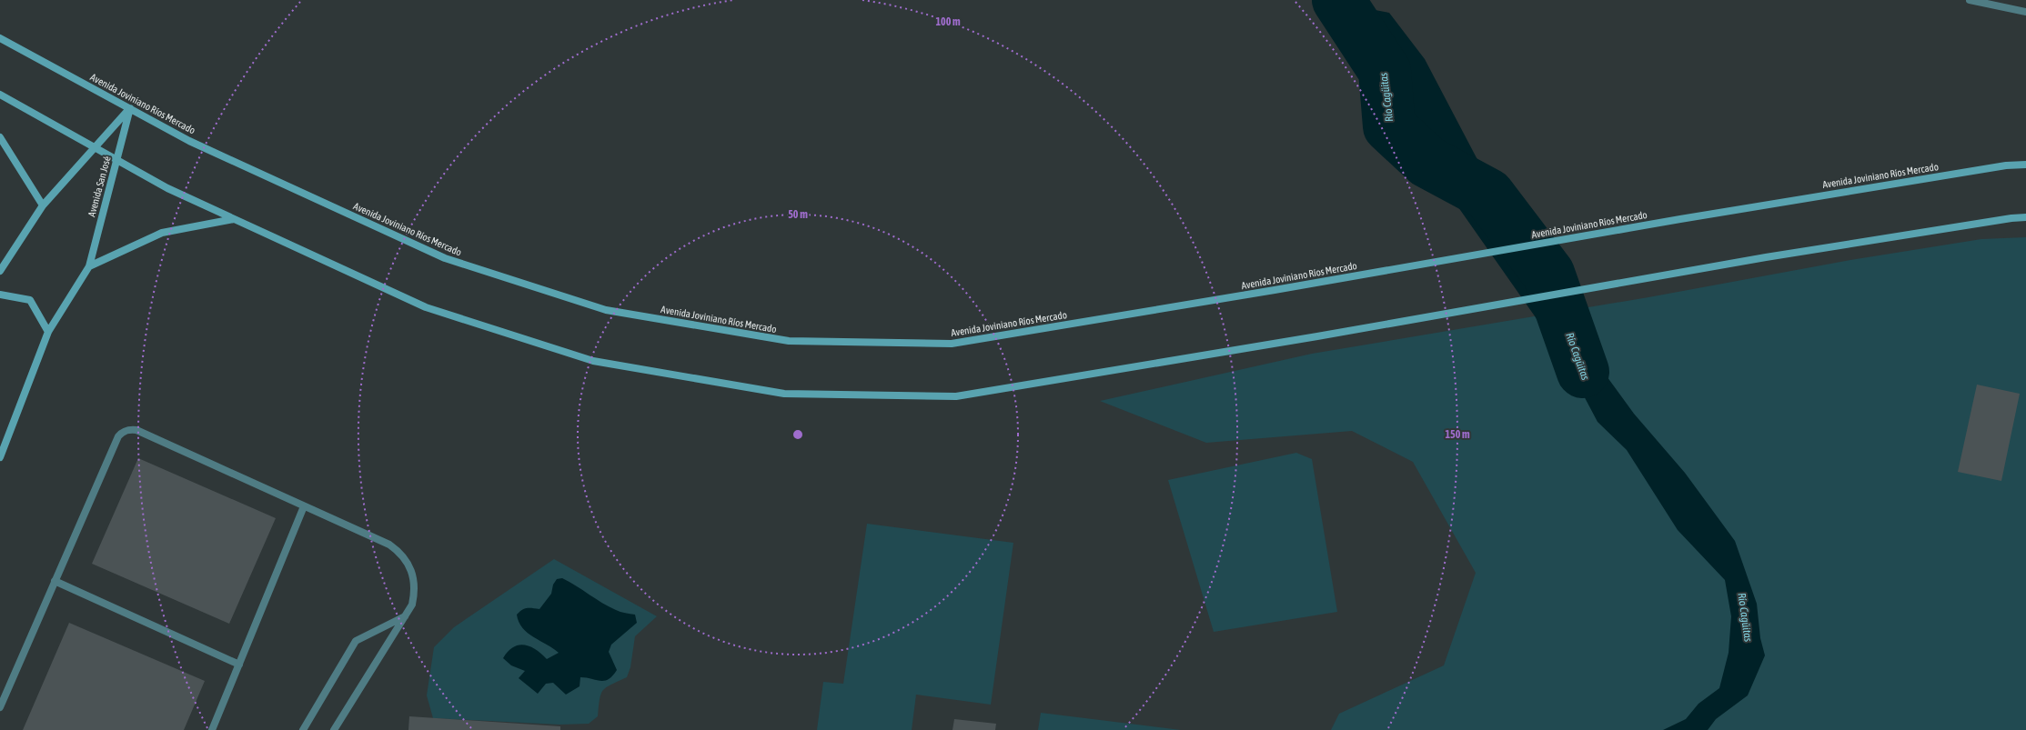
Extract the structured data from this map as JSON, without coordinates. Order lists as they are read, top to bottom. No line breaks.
{"streets":{"main road":["Avenida Joviniano Ríos Mercado","Avenida San José"]},"crossings":[["Avenida Joviniano Ríos Mercado","Avenida San José"]],"water":["Río Cagüitas"],"rings":["100 m","50 m","150 m"]}
